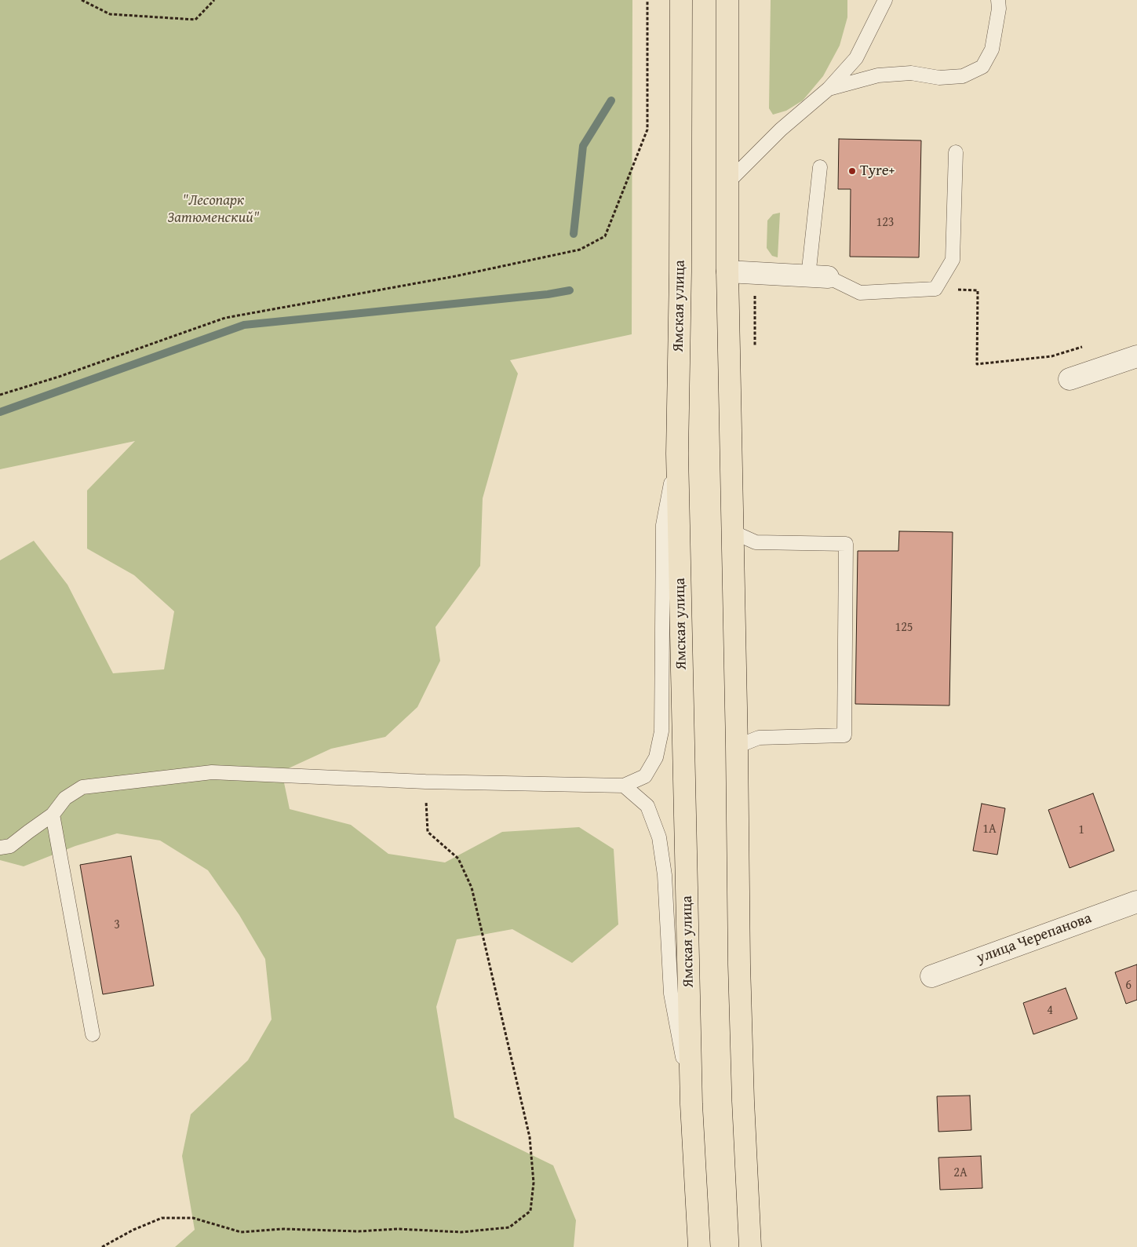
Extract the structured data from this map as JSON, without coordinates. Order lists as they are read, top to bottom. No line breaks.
{"streets":{"main road":["Ямская улица"],"street":["улица Черепанова"]},"parks":["\"Лесопарк Затюменский\""],"places":["Tyre+"],"house_numbers":["123","125","1А","1","3","6","4","2А"]}
